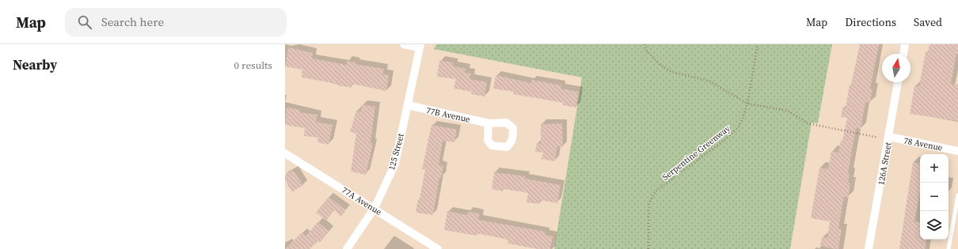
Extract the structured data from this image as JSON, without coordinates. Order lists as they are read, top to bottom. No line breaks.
{"streets":{"street":["77B Avenue","78 Avenue","125 Street","126A Street","77A Avenue"],"path":["Serpentine Greenway"]},"crossings":[["77B Avenue","125 Street"],["78 Avenue","126A Street"],["125 Street","77A Avenue"]],"north":"top","page":{"header":"Map","search":"Search here","nav":["Map","Directions","Saved"],"heading":["Nearby","0 results"],"map_buttons":["+","−"]}}
